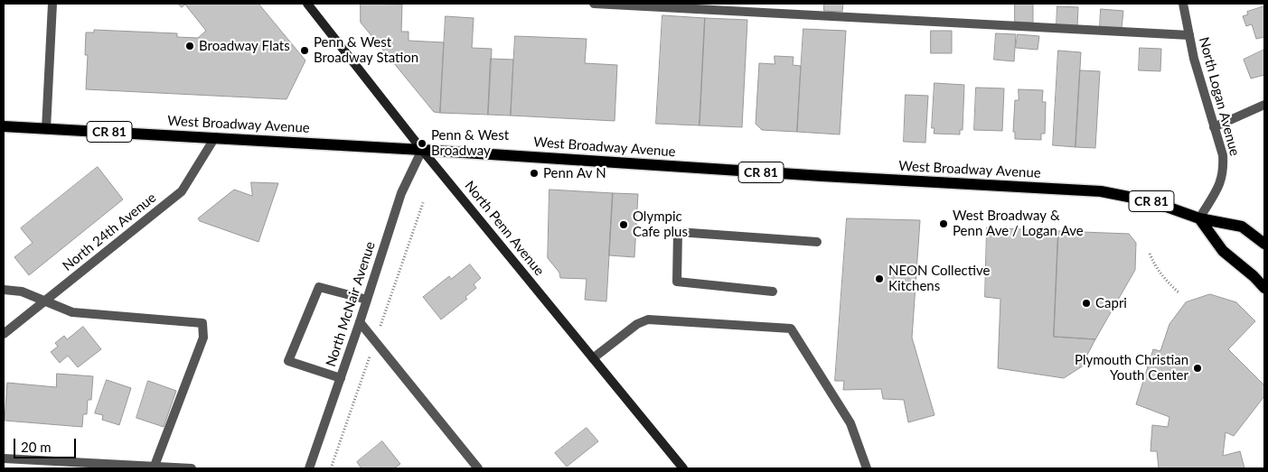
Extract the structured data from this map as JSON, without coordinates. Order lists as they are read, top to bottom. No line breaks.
{"streets":{"main road":["West Broadway Avenue","CR 81","North Penn Avenue"],"street":["North Logan Avenue","North 24th Avenue","North McNair Avenue"]},"crossings":[["North Logan Avenue","West Broadway Avenue"],["West Broadway Avenue","North Penn Avenue"],["West Broadway Avenue","North 24th Avenue"],["West Broadway Avenue","North McNair Avenue"],["North Penn Avenue","North McNair Avenue"]],"places":["Broadway Flats","Penn & West Broadway Station","Penn & West Broadway","Penn Av N","West Broadway & Penn Ave / Logan Ave","Olympic Cafe plus","NEON Collective Kitchens","Capri","Plymouth Christian Youth Center"],"scale_bar":"20 m"}
